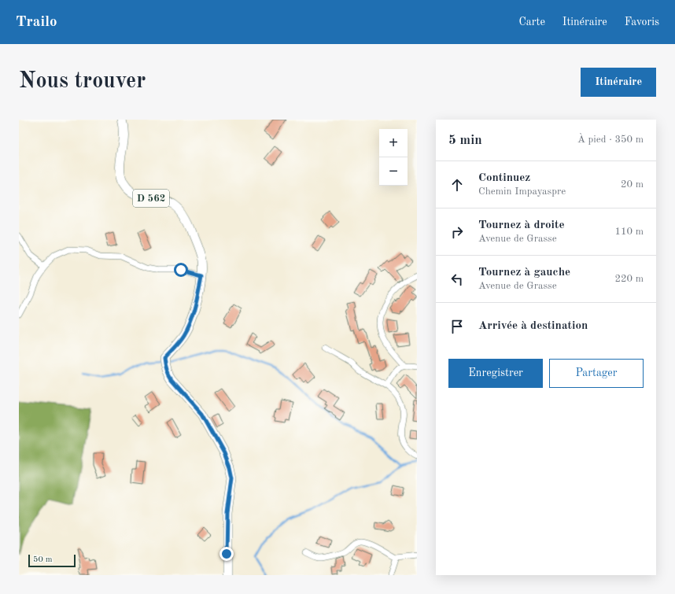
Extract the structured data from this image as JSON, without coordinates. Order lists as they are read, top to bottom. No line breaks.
{"streets":{"main road":["D 562"]},"scale_bar":"50 m","page":{"header":"Trailo","nav":["Carte","Itinéraire","Favoris"],"buttons":["Itinéraire",["Enregistrer","Partager"]],"title":"Nous trouver","heading":["5 min","À pied · 350 m"],"map_buttons":["+","−"],"list":[["Continuez","Chemin Impayaspre","20 m"],["Tournez à droite","Avenue de Grasse","110 m"],["Tournez à gauche","Avenue de Grasse","220 m"],"Arrivée à destination"],"scale":"50 m"}}
